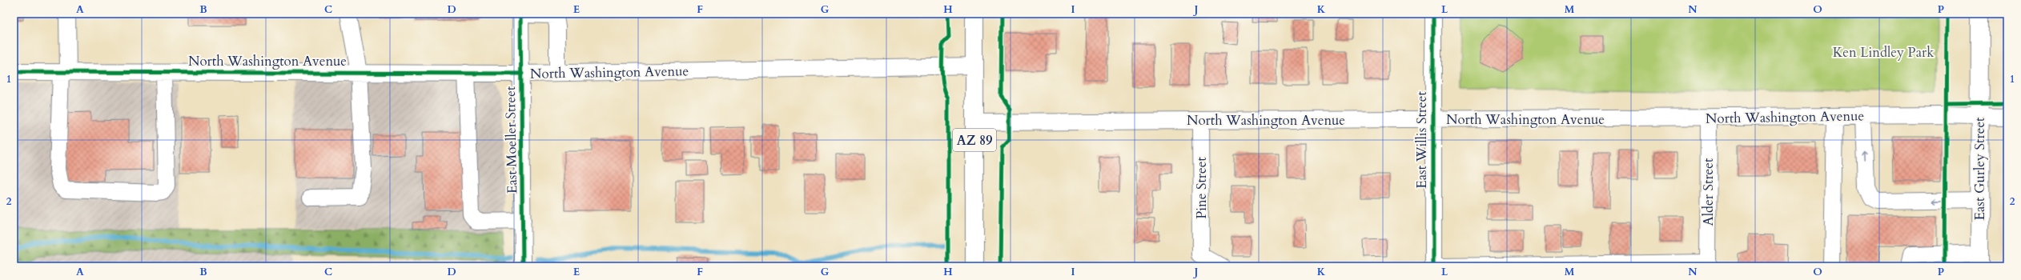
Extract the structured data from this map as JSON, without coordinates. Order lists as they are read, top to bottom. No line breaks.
{"streets":{"main road":["AZ 89","East Gurley Street"],"street":["North Washington Avenue","East Moeller Street","East Willis Street","Pine Street","Alder Street"]},"crossings":[["North Washington Avenue","East Moeller Street"],["North Washington Avenue","AZ 89"],["North Washington Avenue","East Willis Street"],["North Washington Avenue","East Gurley Street"],["North Washington Avenue","Pine Street"],["North Washington Avenue","Alder Street"]],"parks":["Ken Lindley Park"],"grid":{"columns":["A","B","C","D","E","F","G","H","I","J","K","L","M","N","O","P"],"rows":["1","2"]}}
